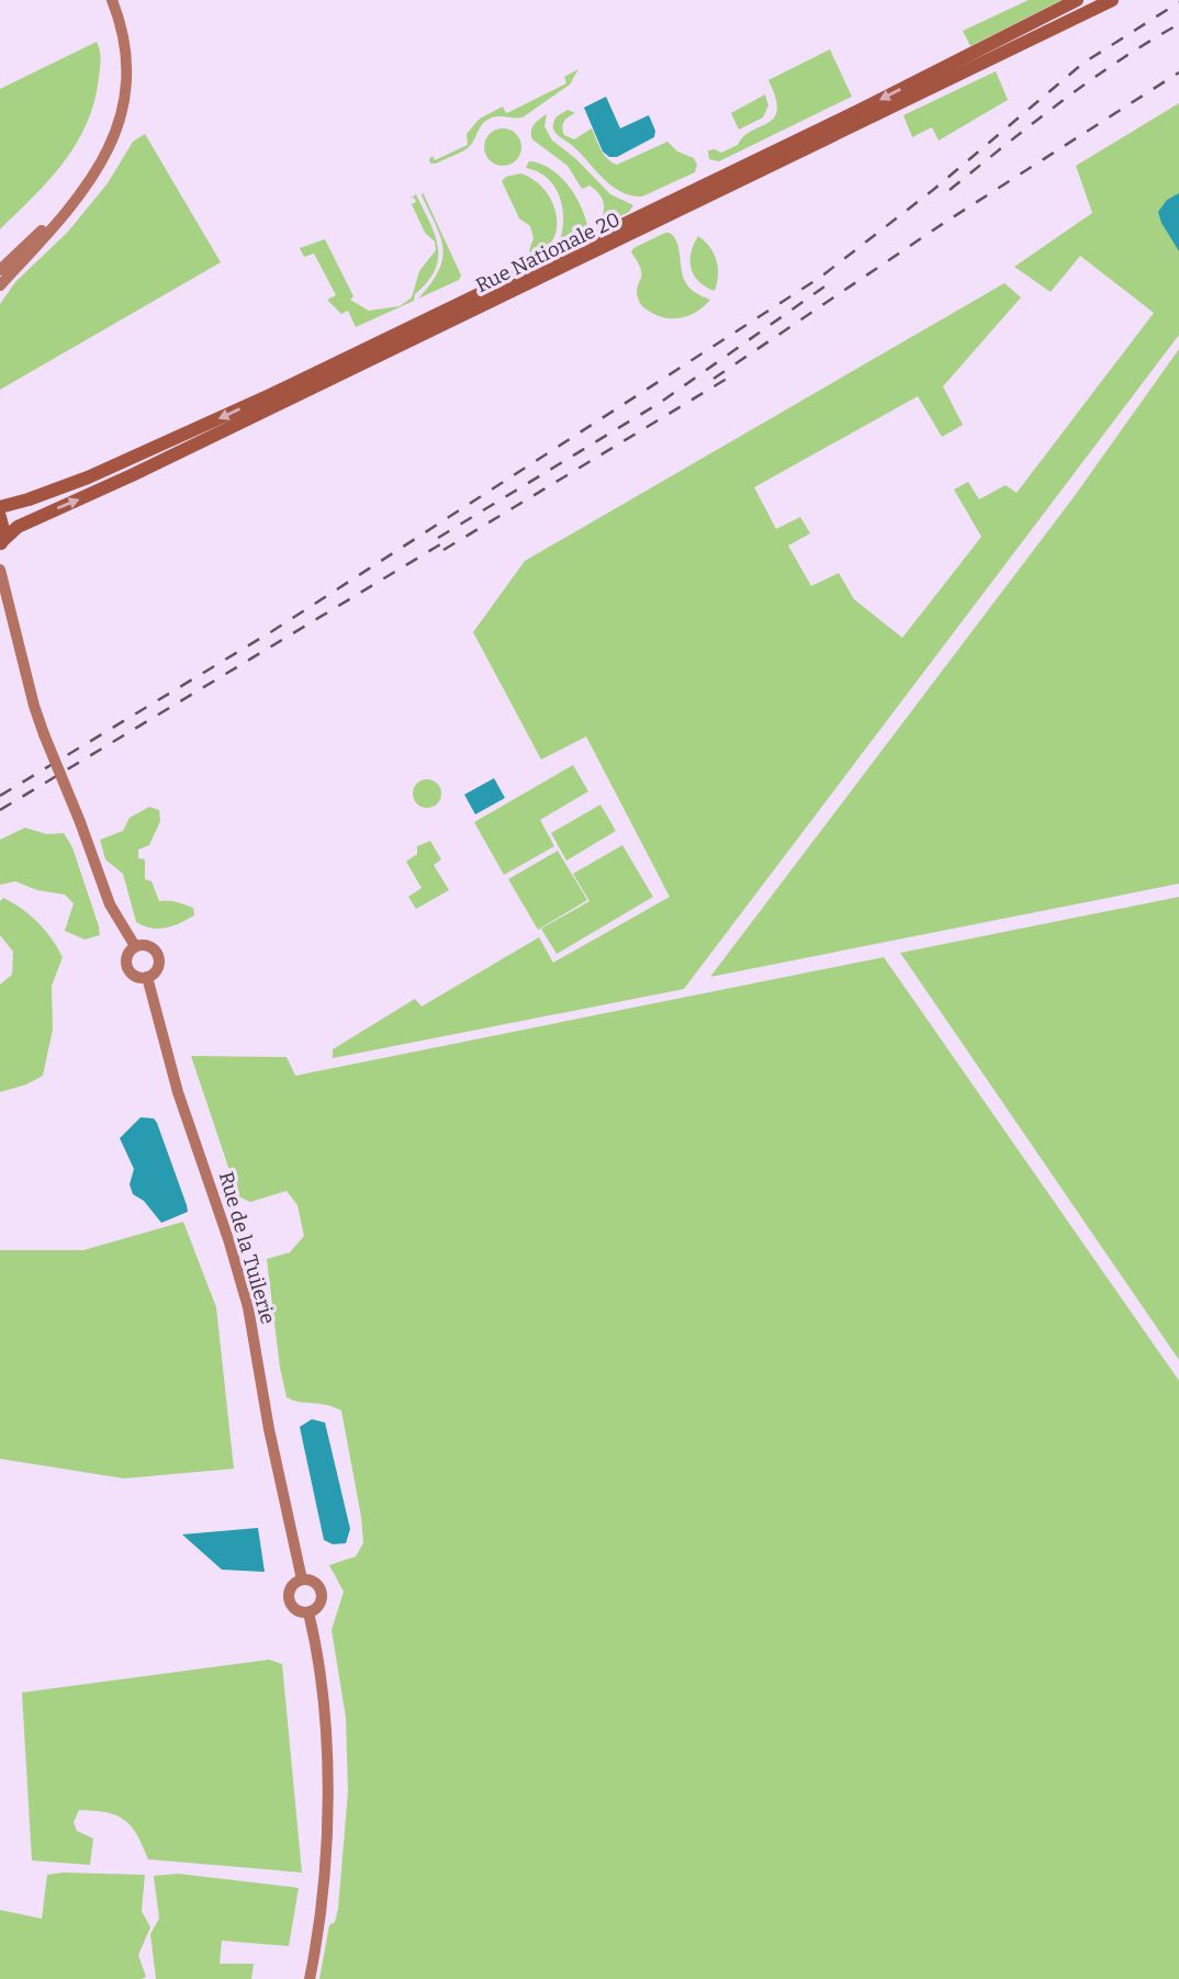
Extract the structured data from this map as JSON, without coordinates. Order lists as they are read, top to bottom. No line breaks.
{"streets":{"main road":["Rue Nationale 20"],"street":["Rue de la Tuilerie"]}}
